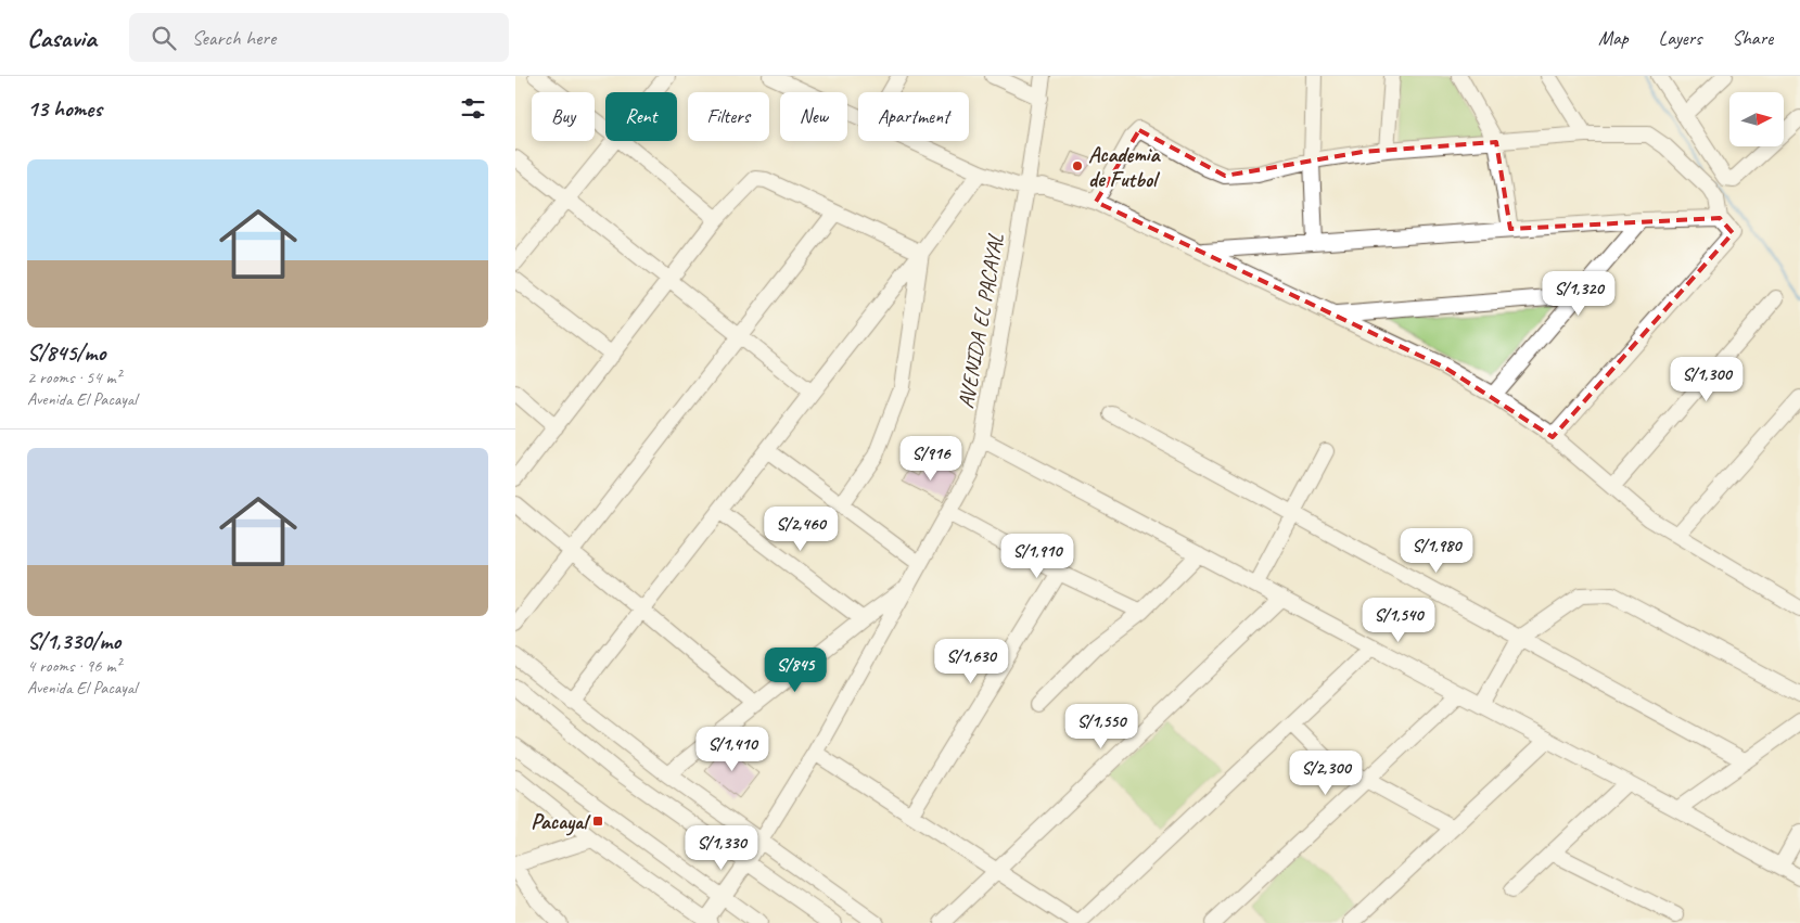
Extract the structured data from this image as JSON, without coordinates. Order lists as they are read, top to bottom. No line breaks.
{"streets":{"street":["AVENIDA EL PACAYAL"]},"places":{"other":["Academia de Futbol"],"transit":["Pacayal"]},"north":"right","page":{"header":"Casavia","search":"Search here","nav":["Map","Layers","Share"],"heading":"13 homes","chip":["Buy","Rent","Filters","New","Apartment"],"list":[{"name":"S/845/mo","note":"2 rooms · 54 m² · Avenida El Pacayal"},{"name":"S/1,330/mo","note":"4 rooms · 96 m² · Avenida El Pacayal"}],"price":["S/1,320","S/1,300","S/916","S/2,460","S/1,980","S/1,910","S/1,540","S/1,630","S/845","S/1,550","S/1,410","S/2,300","S/1,330"]}}
